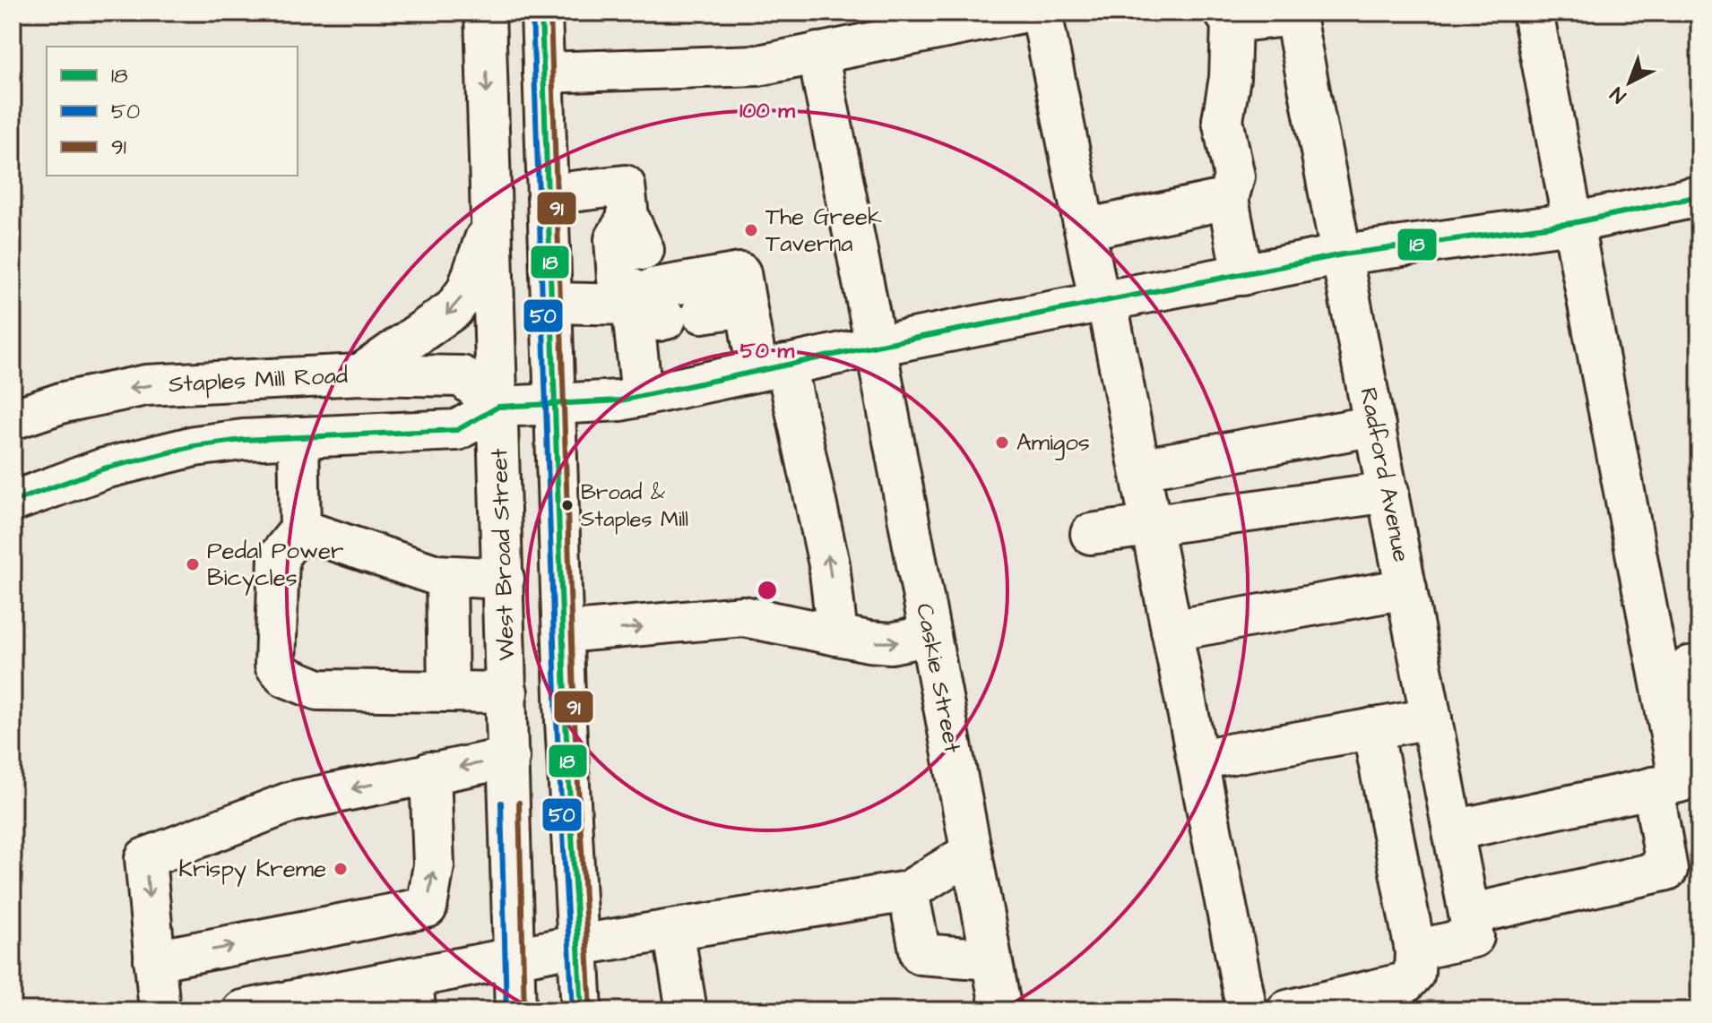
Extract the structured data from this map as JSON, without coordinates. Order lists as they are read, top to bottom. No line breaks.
{"streets":{"main road":["Staples Mill Road","Radford Avenue","West Broad Street","Caskie Street"]},"crossings":[["Staples Mill Road","West Broad Street"]],"places":["The Greek Taverna","Amigos","Broad & Staples Mill","Pedal Power Bicycles","Krispy Kreme"],"lines":["transit line 18","transit line 50","transit line 91"],"legend":["18","50","91"],"north":"bottom left","rings":["100 m","50 m"]}
